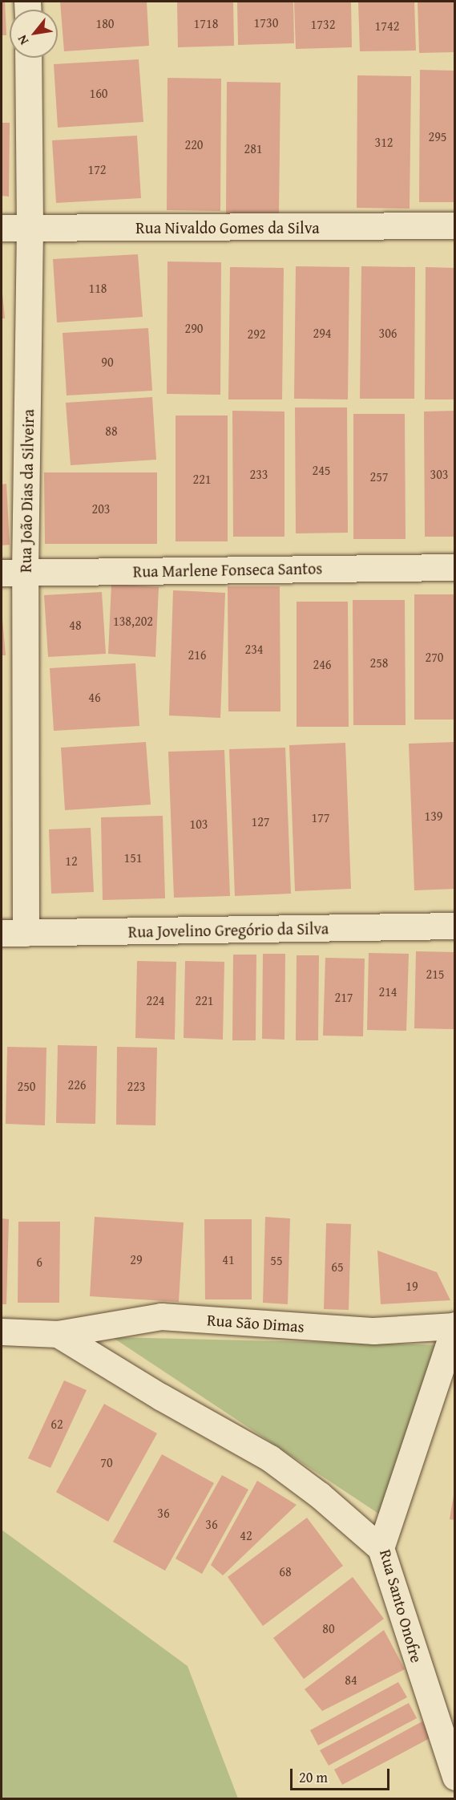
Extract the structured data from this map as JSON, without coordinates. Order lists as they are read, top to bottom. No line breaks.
{"streets":{"street":["Rua Nivaldo Gomes da Silva","Rua João Dias da Silveira","Rua Marlene Fonseca Santos","Rua Jovelino Gregório da Silva","Rua São Dimas","Rua Santo Onofre"]},"crossings":[["Rua Nivaldo Gomes da Silva","Rua João Dias da Silveira"],["Rua João Dias da Silveira","Rua Marlene Fonseca Santos"],["Rua João Dias da Silveira","Rua Jovelino Gregório da Silva"],["Rua São Dimas","Rua Santo Onofre"]],"house_numbers":["1730","180","1718","1732","1742","160","295","312","220","281","172","118","290","294","306","292","90","88","245","233","303","257","221","203","138,202","48","234","216","270","258","246","46","139","177","127","103","151","12","215","214","217","224","221","226","250","223","29","41","55","6","65","19","62","70","36","36","42","68","80","84"],"scale_bar":"20 m","north":"bottom left"}
